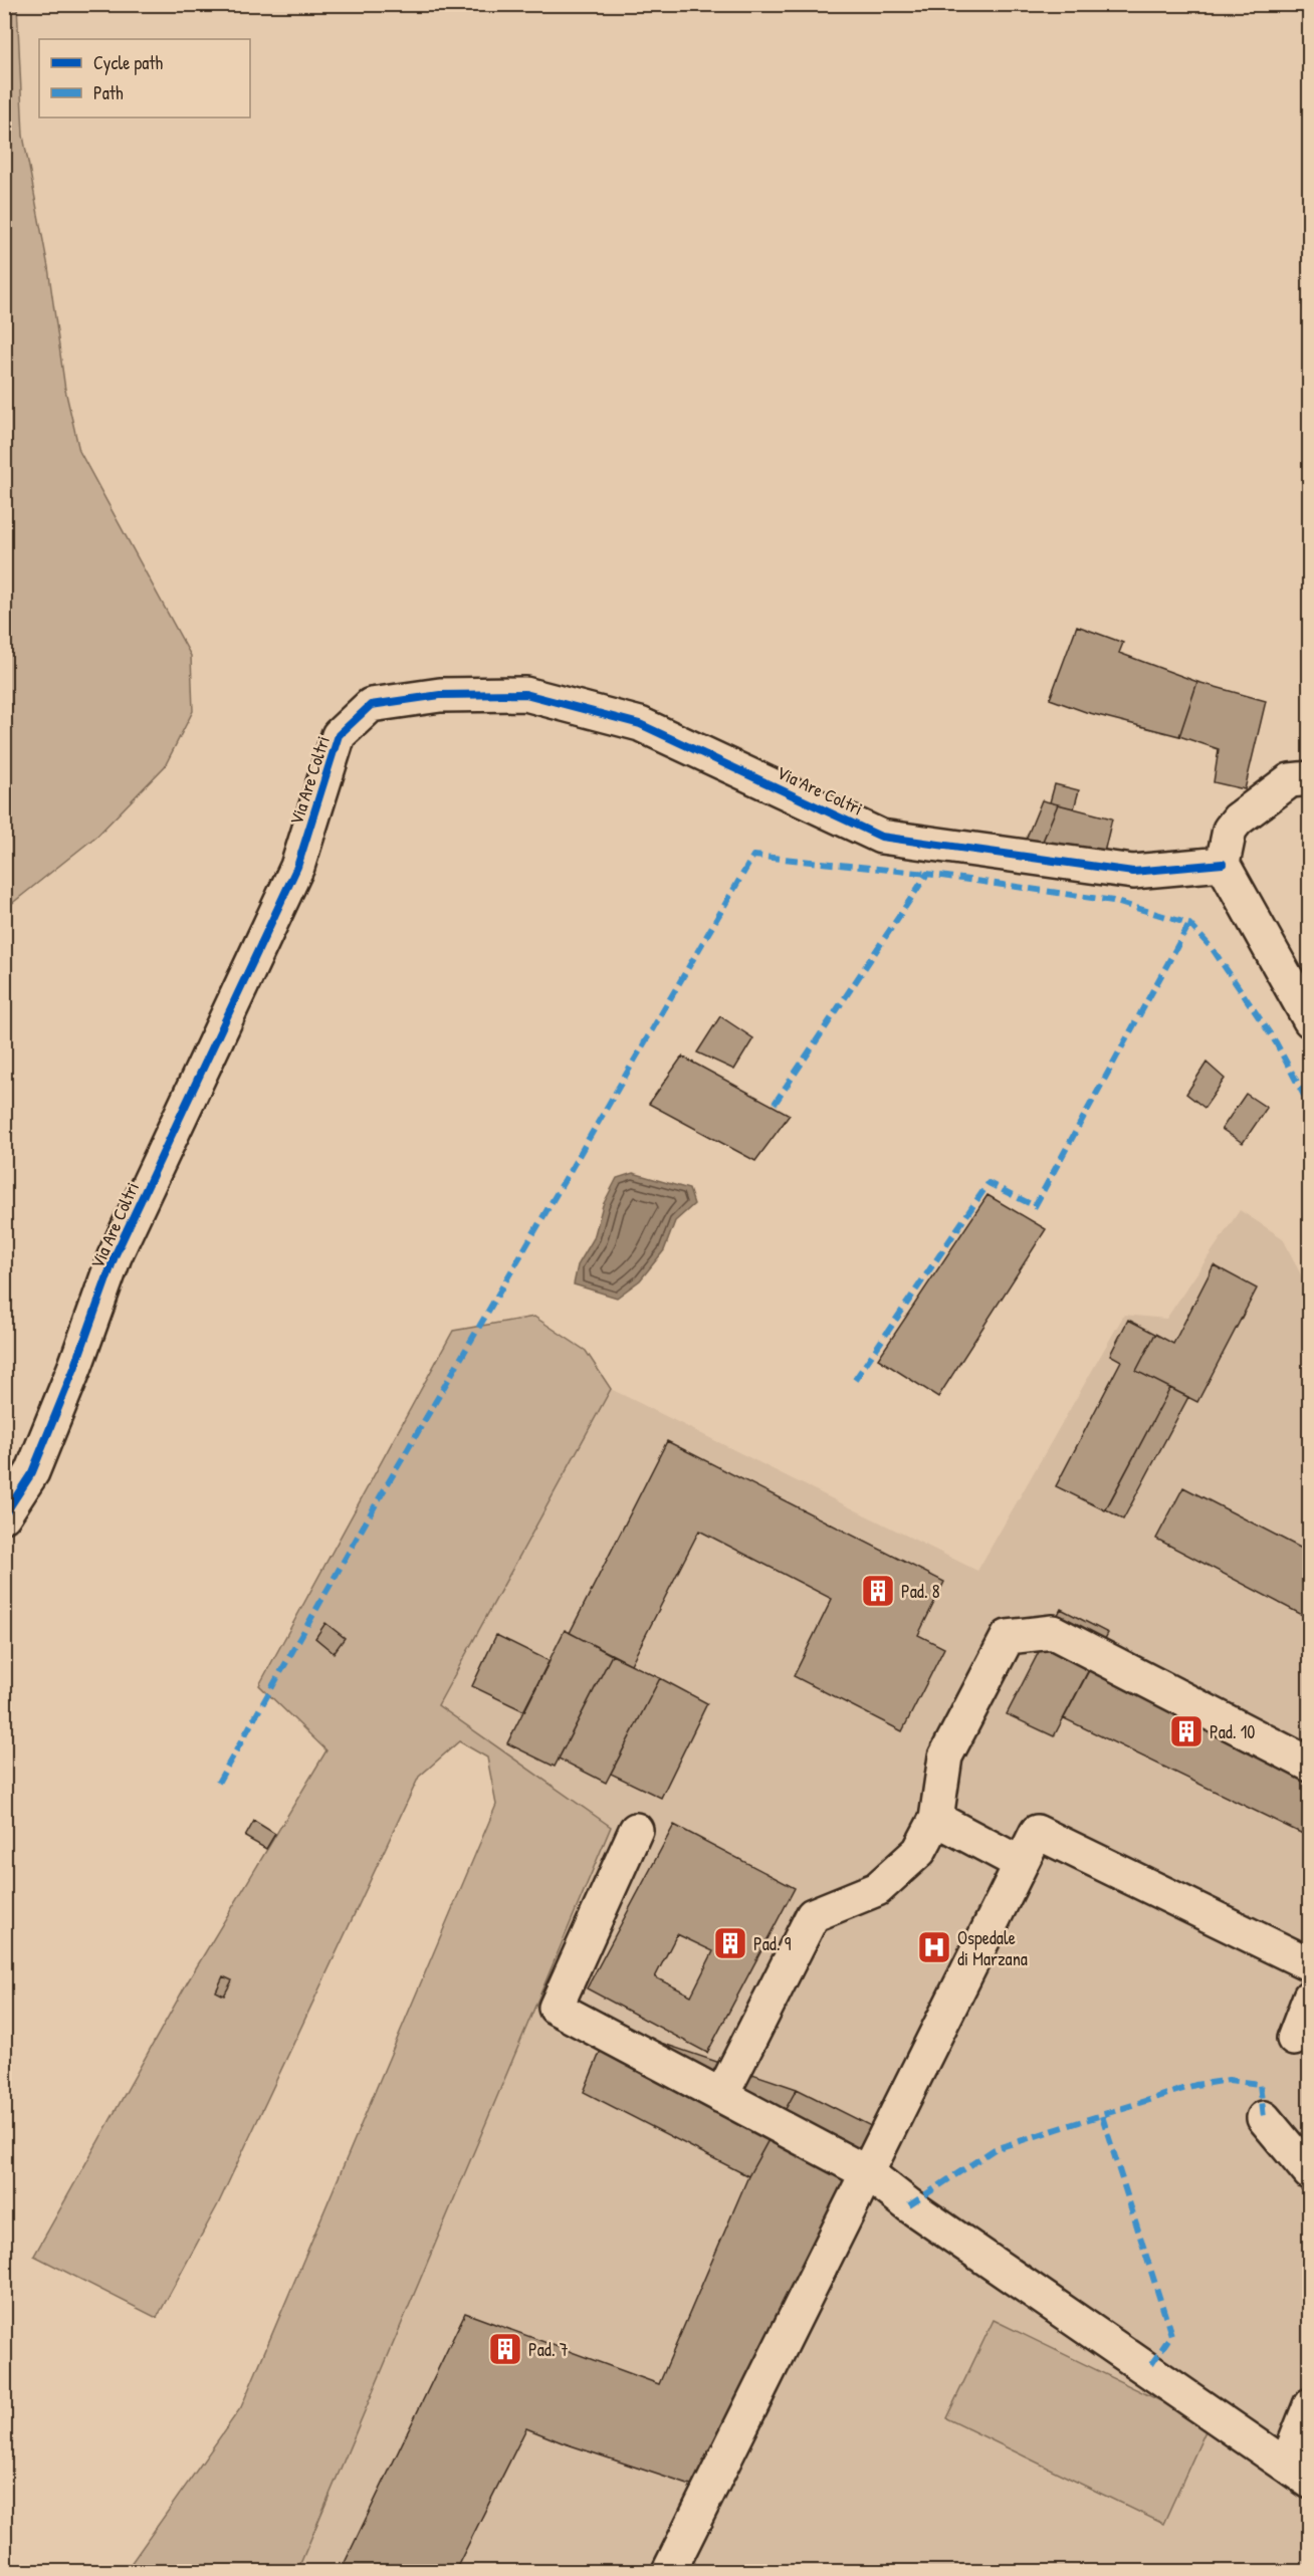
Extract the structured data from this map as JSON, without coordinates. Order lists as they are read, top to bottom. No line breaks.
{"streets":{"street":["Via Are Coltri"]},"places":{"building":["Pad. 8","Pad. 10","Pad. 9","Pad. 7"],"hospital":["Ospedale di Marzana"]},"legend":["Cycle path","Path"]}
